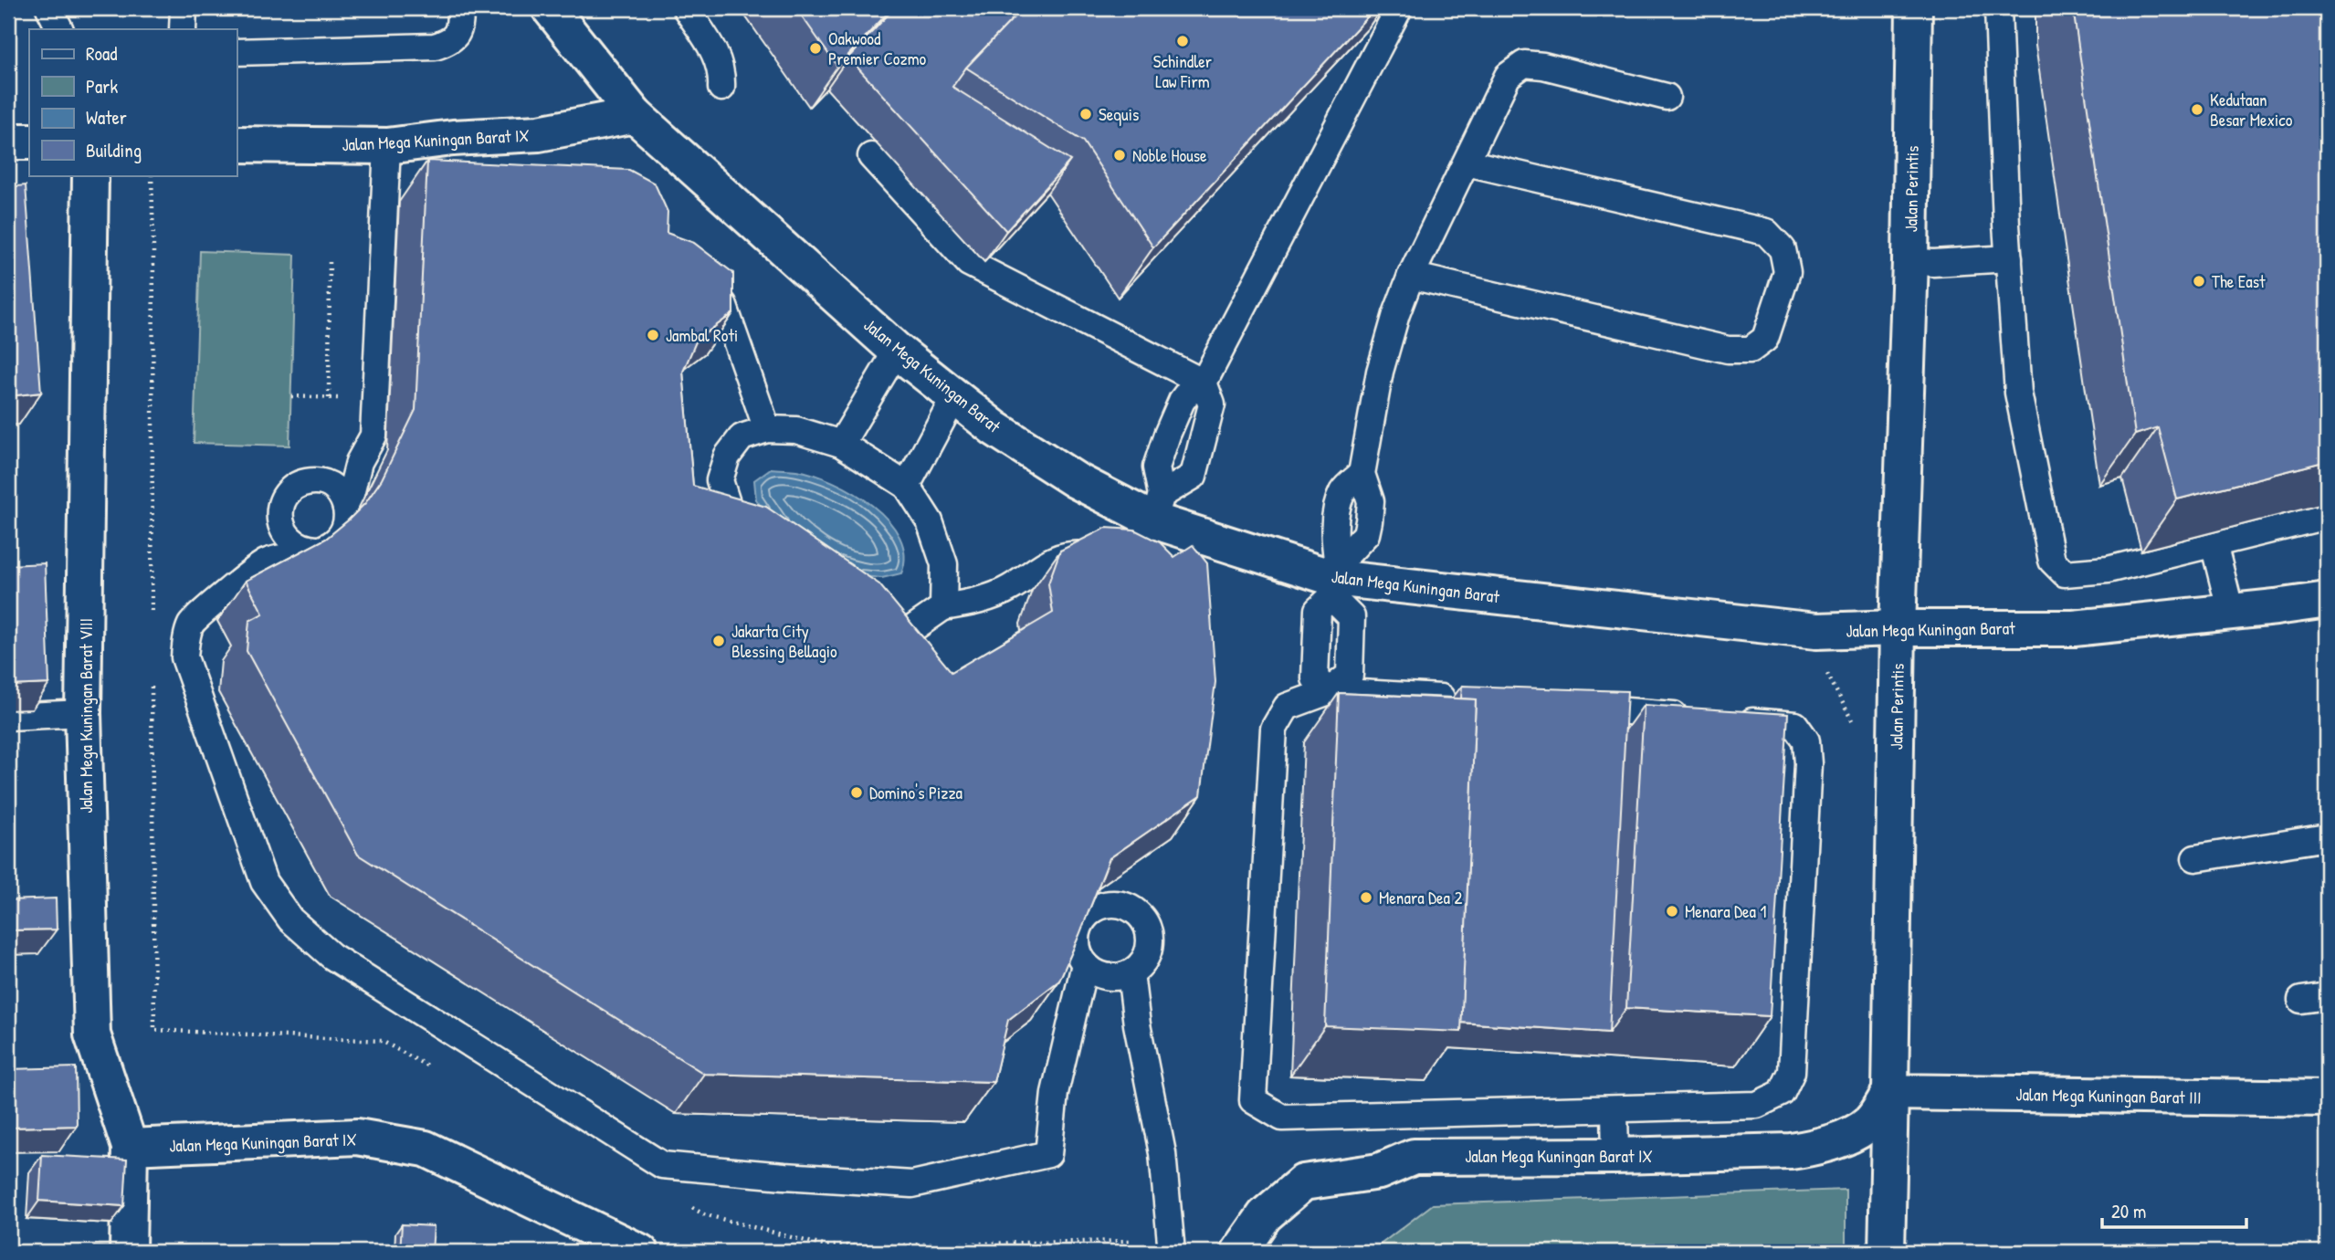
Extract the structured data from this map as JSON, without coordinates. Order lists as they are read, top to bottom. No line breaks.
{"streets":{"street":["Jalan Mega Kuningan Barat IX","Jalan Perintis","Jalan Mega Kuningan Barat","Jalan Mega Kuningan Barat VIII","Jalan Mega Kuningan Barat III"]},"crossings":[["Jalan Mega Kuningan Barat IX","Jalan Perintis"],["Jalan Mega Kuningan Barat IX","Jalan Mega Kuningan Barat"],["Jalan Mega Kuningan Barat IX","Jalan Mega Kuningan Barat VIII"],["Jalan Mega Kuningan Barat IX","Jalan Mega Kuningan Barat III"],["Jalan Perintis","Jalan Mega Kuningan Barat"],["Jalan Perintis","Jalan Mega Kuningan Barat III"]],"places":["Schindler Law Firm","Oakwood Premier Cozmo","Kedutaan Besar Mexico","Sequis","Noble House","The East","Jambal Roti","Jakarta City Blessing Bellagio","Domino's Pizza","Menara Dea 2","Menara Dea 1"],"legend":["Road","Park","Water","Building"],"scale_bar":"20 m"}
